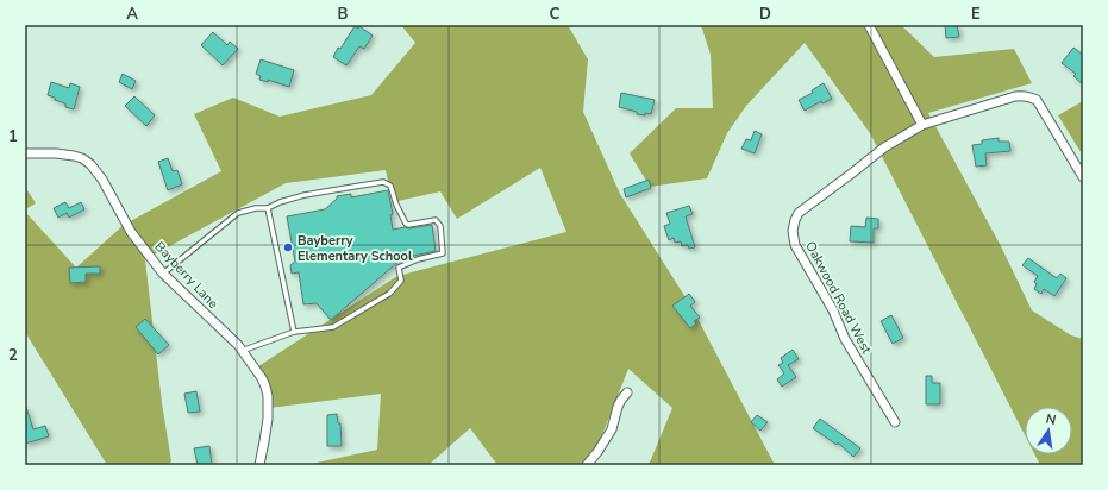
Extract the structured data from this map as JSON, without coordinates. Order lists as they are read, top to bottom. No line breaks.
{"streets":{"street":["Bayberry Lane","Oakwood Road West"]},"places":["Bayberry Elementary School"],"north":"top","grid":{"columns":["A","B","C","D","E"],"rows":["1","2"]}}
